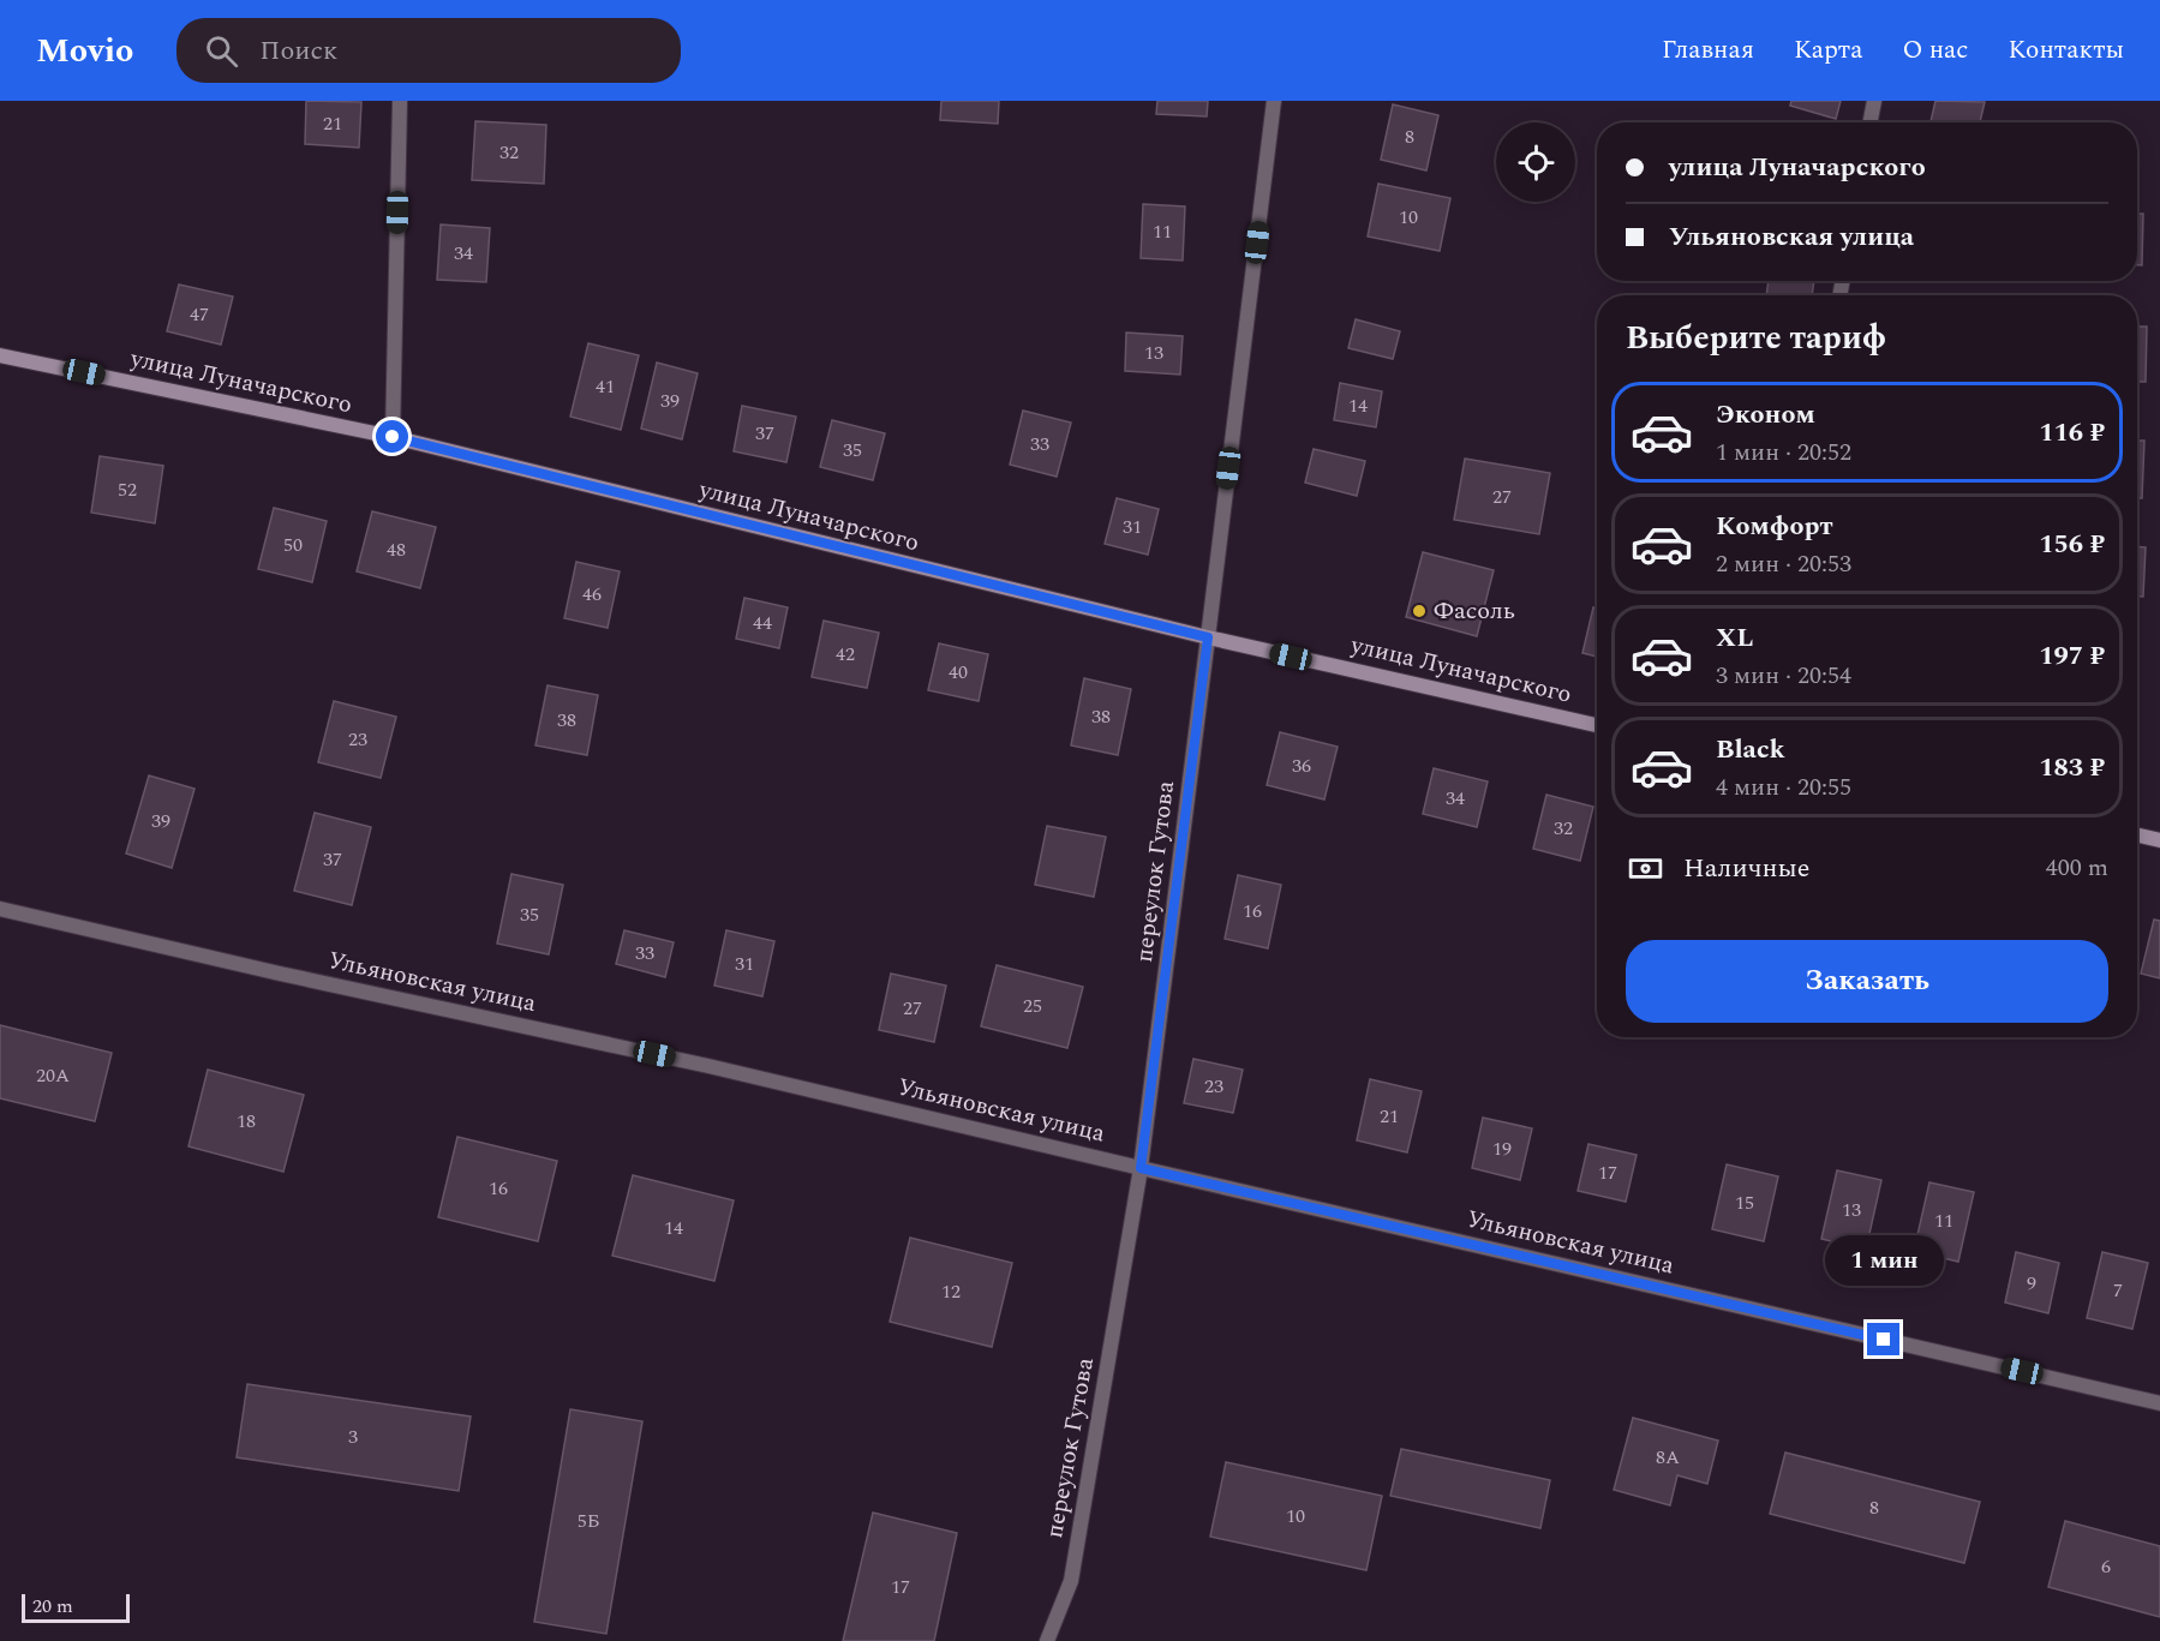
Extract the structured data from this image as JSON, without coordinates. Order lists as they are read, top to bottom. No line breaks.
{"streets":{"main road":["улица Луначарского"],"street":["переулок Гутова","Ульяновская улица"]},"crossings":[["улица Луначарского","переулок Гутова"],["переулок Гутова","Ульяновская улица"]],"places":["Фасоль"],"house_numbers":["21","8","32","10","11","34","47","13","41","39","14","37","33","35","52","27","31","50","48","46","44","42","40","38","38","23","36","34","39","32","37","16","35","33","31","25","27","20А","23","21","18","19","17","16","15","13","11","14","9","7","12","3","8А","8","10","5Б","6","17"],"scale_bar":"20 m","page":{"header":"Movio","search":"Поиск","nav":["Главная","Карта","О нас","Контакты"],"banner":["улица Луначарского","Ульяновская улица"],"heading":"Выберите тариф","list":[{"name":"Эконом","note":"1 мин · 20:52","value":"116 ₽"},{"name":"Комфорт","note":"2 мин · 20:53","value":"156 ₽"},{"name":"XL","note":"3 мин · 20:54","value":"197 ₽"},{"name":"Black","note":"4 мин · 20:55","value":"183 ₽"}],"pay":["Наличные","400 m"],"buttons":"Заказать","bubble":"1 мин","scale":"20 m"}}
